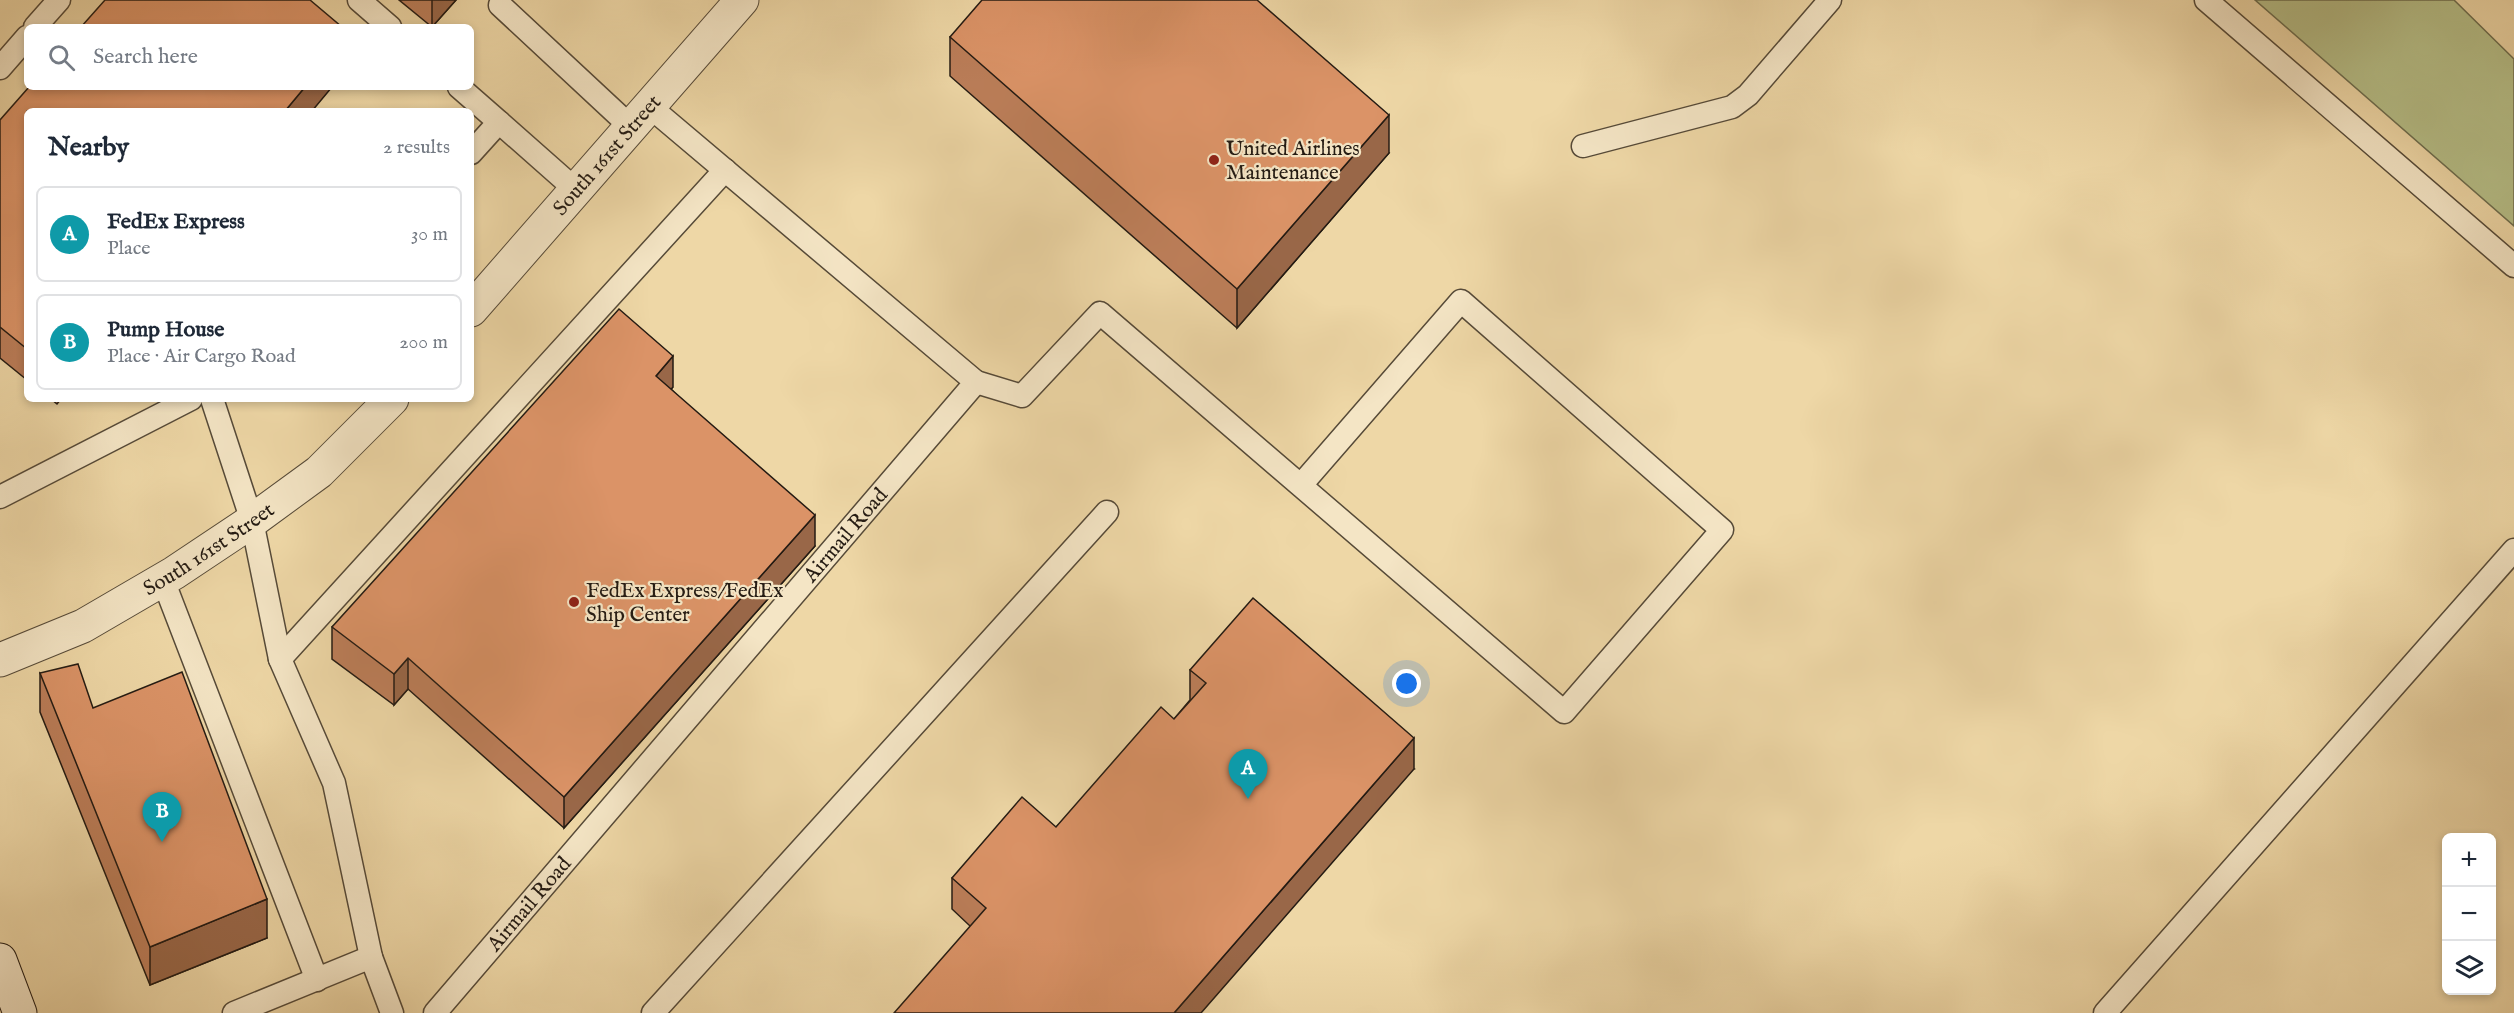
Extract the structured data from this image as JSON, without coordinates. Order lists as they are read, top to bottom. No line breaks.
{"streets":{"street":["South 161st Street"],"lane":["Airmail Road"]},"places":["United Airlines Maintenance","FedEx Express/FedEx Ship Center"],"page":{"search":"Search here","heading":["Nearby","2 results"],"list":[{"mark":"A","name":"FedEx Express","note":"Place","value":"30 m"},{"mark":"B","name":"Pump House","note":"Place · Air Cargo Road","value":"200 m"}],"pins":["A","B"],"map_buttons":["+","−"]}}
